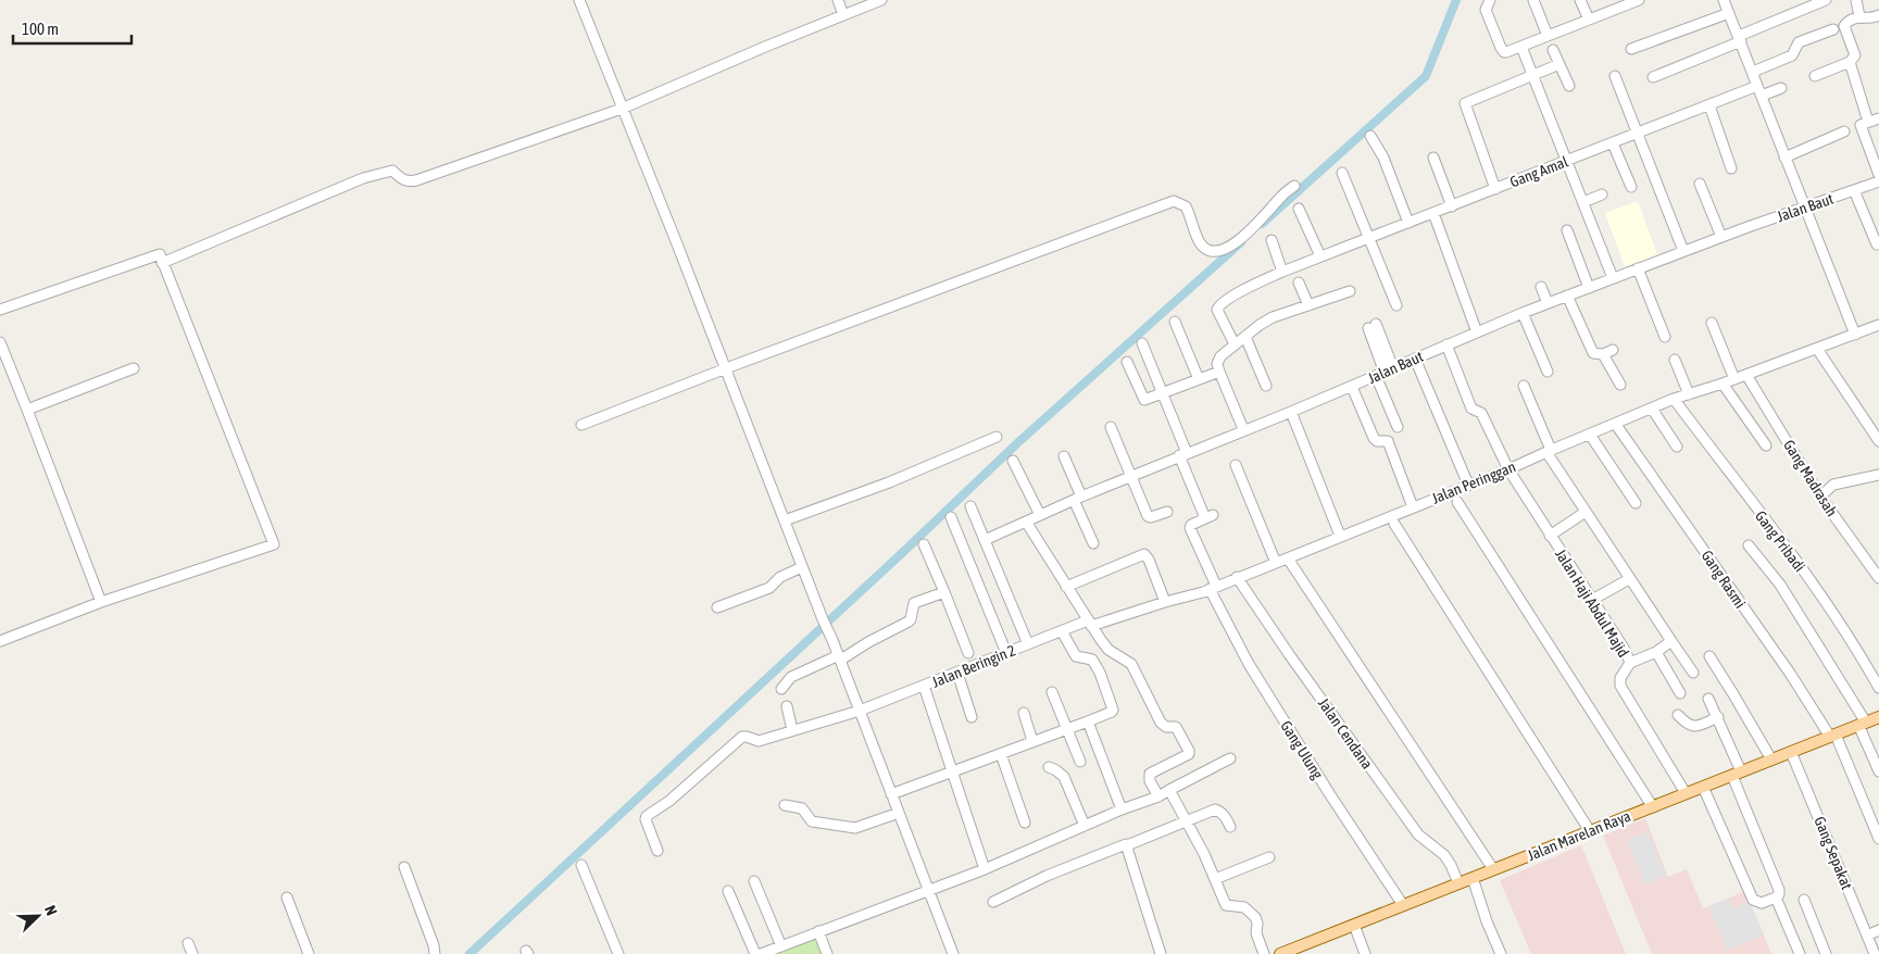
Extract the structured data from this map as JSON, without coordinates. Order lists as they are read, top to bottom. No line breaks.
{"streets":{"main road":["Jalan Marelan Raya"],"street":["Gang Amal","Jalan Baut","Gang Madrasah","Jalan Peringgan","Gang Pribadi","Gang Rasmi","Jalan Haji Abdul Majid","Jalan Beringin 2","Jalan Cendana","Gang Ulung","Gang Sepakat"]},"crossings":[["Jalan Baut","Jalan Haji Abdul Majid"],["Gang Madrasah","Jalan Peringgan"],["Jalan Peringgan","Gang Pribadi"],["Jalan Peringgan","Gang Rasmi"],["Jalan Peringgan","Jalan Haji Abdul Majid"],["Jalan Peringgan","Jalan Beringin 2"],["Jalan Peringgan","Jalan Cendana"],["Jalan Peringgan","Gang Ulung"],["Gang Rasmi","Jalan Marelan Raya"],["Jalan Haji Abdul Majid","Jalan Marelan Raya"],["Jalan Cendana","Jalan Marelan Raya"],["Gang Ulung","Jalan Marelan Raya"],["Jalan Marelan Raya","Gang Sepakat"]],"scale_bar":"100 m","north":"top right"}
